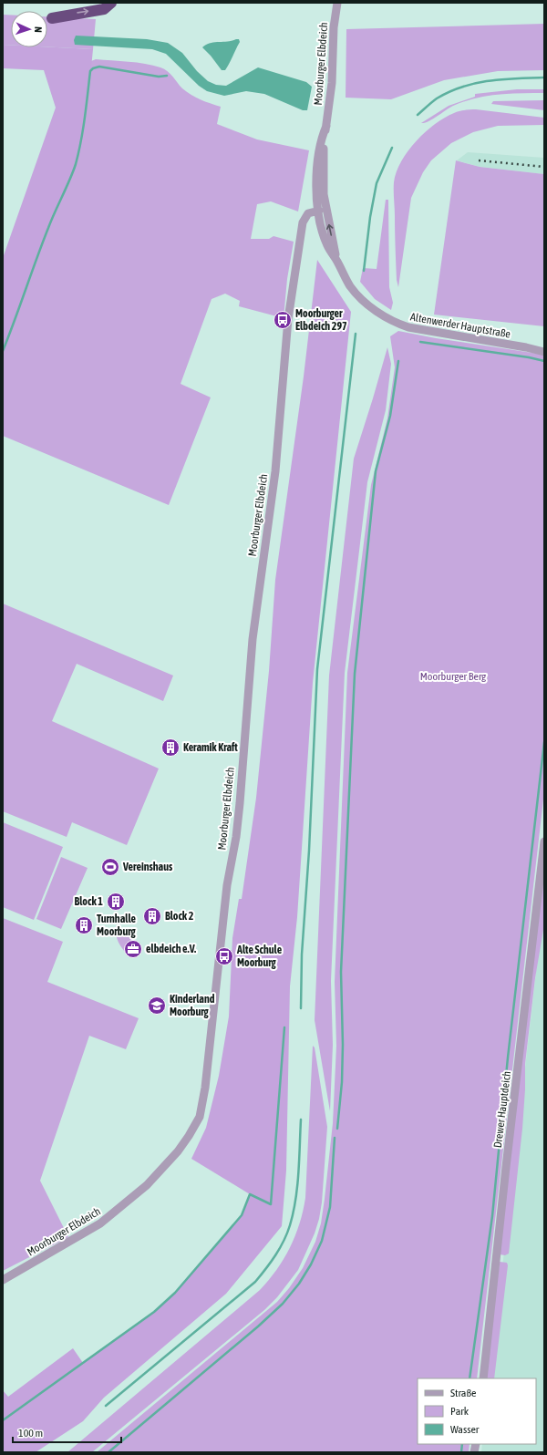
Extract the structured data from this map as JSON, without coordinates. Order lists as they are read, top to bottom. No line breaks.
{"streets":{"street":["Moorburger Elbdeich","Altenwerder Hauptstraße","Drewer Hauptdeich"]},"crossings":[["Moorburger Elbdeich","Altenwerder Hauptstraße"]],"parks":["Moorburger Berg"],"places":{"bus stop":["Moorburger Elbdeich 297","Alte Schule Moorburg"],"building":["Keramik Kraft","Block 1","Block 2","Turnhalle Moorburg"],"sports":["Vereinshaus"],"office":["elbdeich e.V."],"school or university":["Kinderland Moorburg"]},"legend":["Straße","Park","Wasser"],"scale_bar":"100 m","north":"right"}
